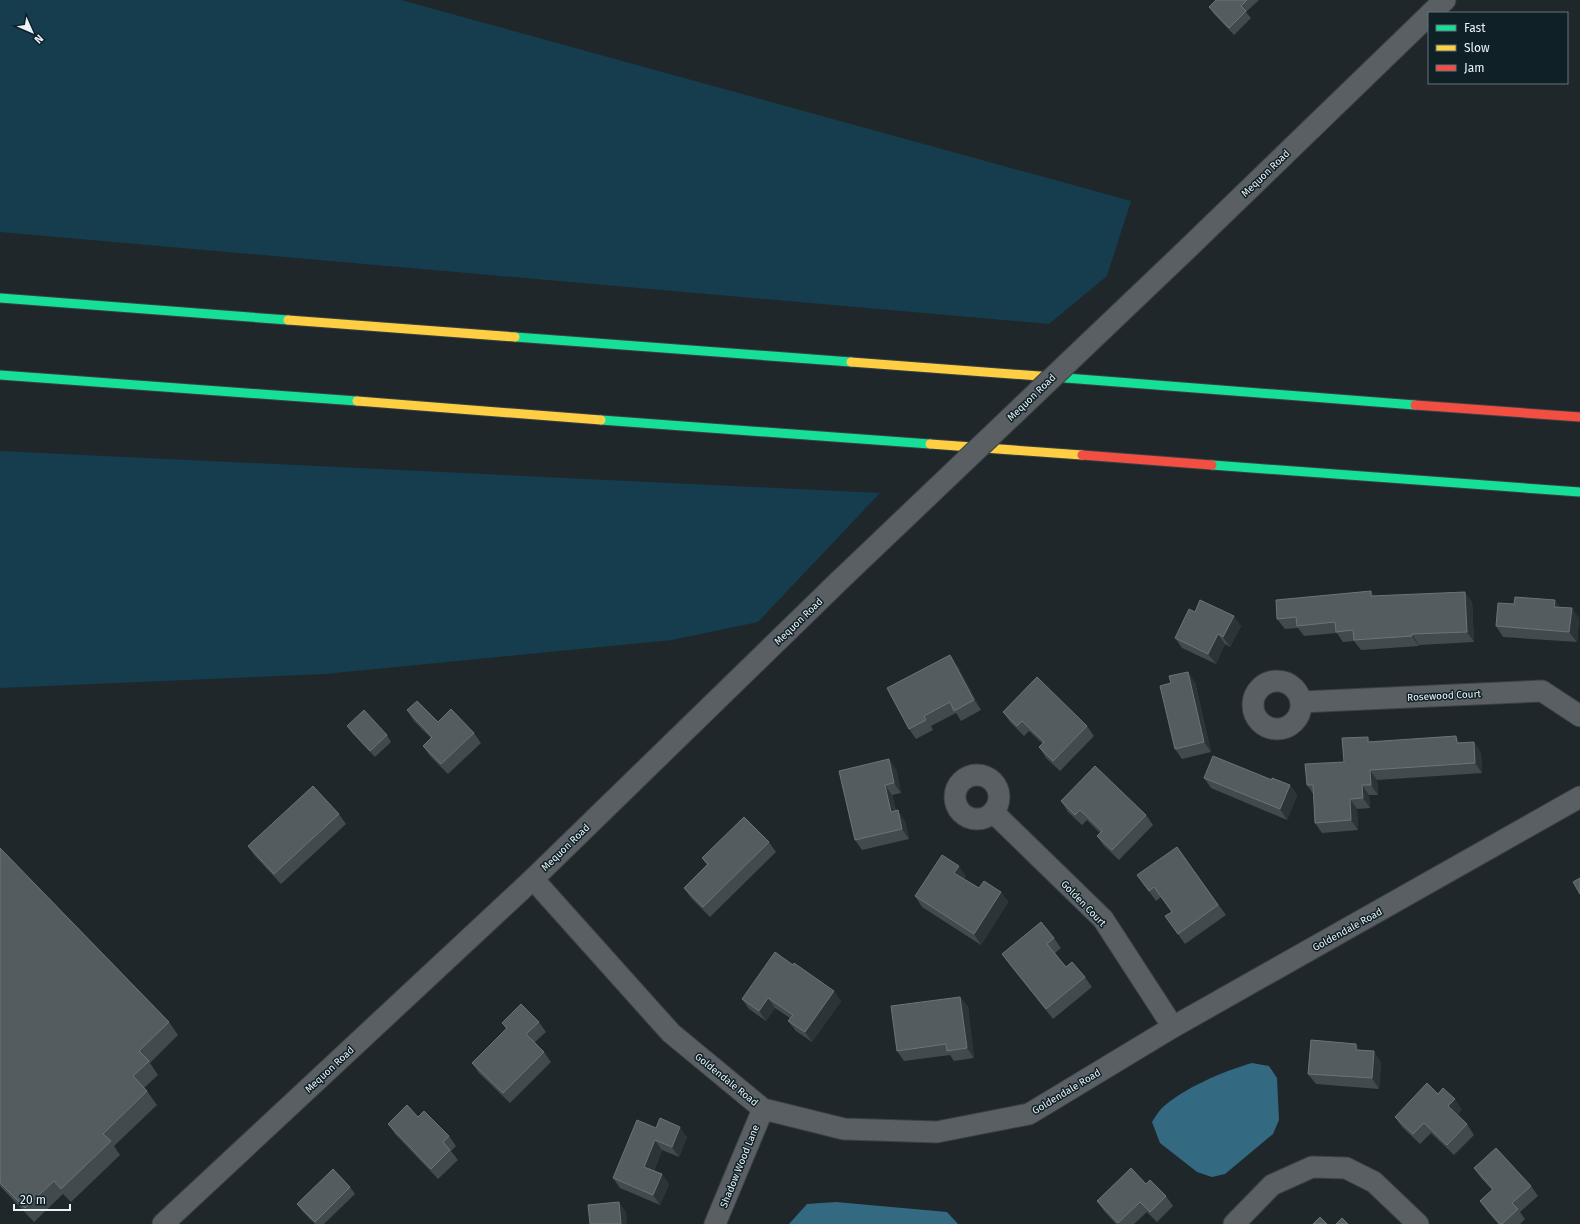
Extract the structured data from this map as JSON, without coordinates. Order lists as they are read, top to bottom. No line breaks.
{"streets":{"street":["Mequon Road","Rosewood Court","Golden Court","Goldendale Road","Shadow Wood Lane"]},"crossings":[["Mequon Road","Goldendale Road"],["Golden Court","Goldendale Road"],["Goldendale Road","Shadow Wood Lane"]],"legend":["Fast","Slow","Jam"],"scale_bar":"20 m","north":"bottom right"}
